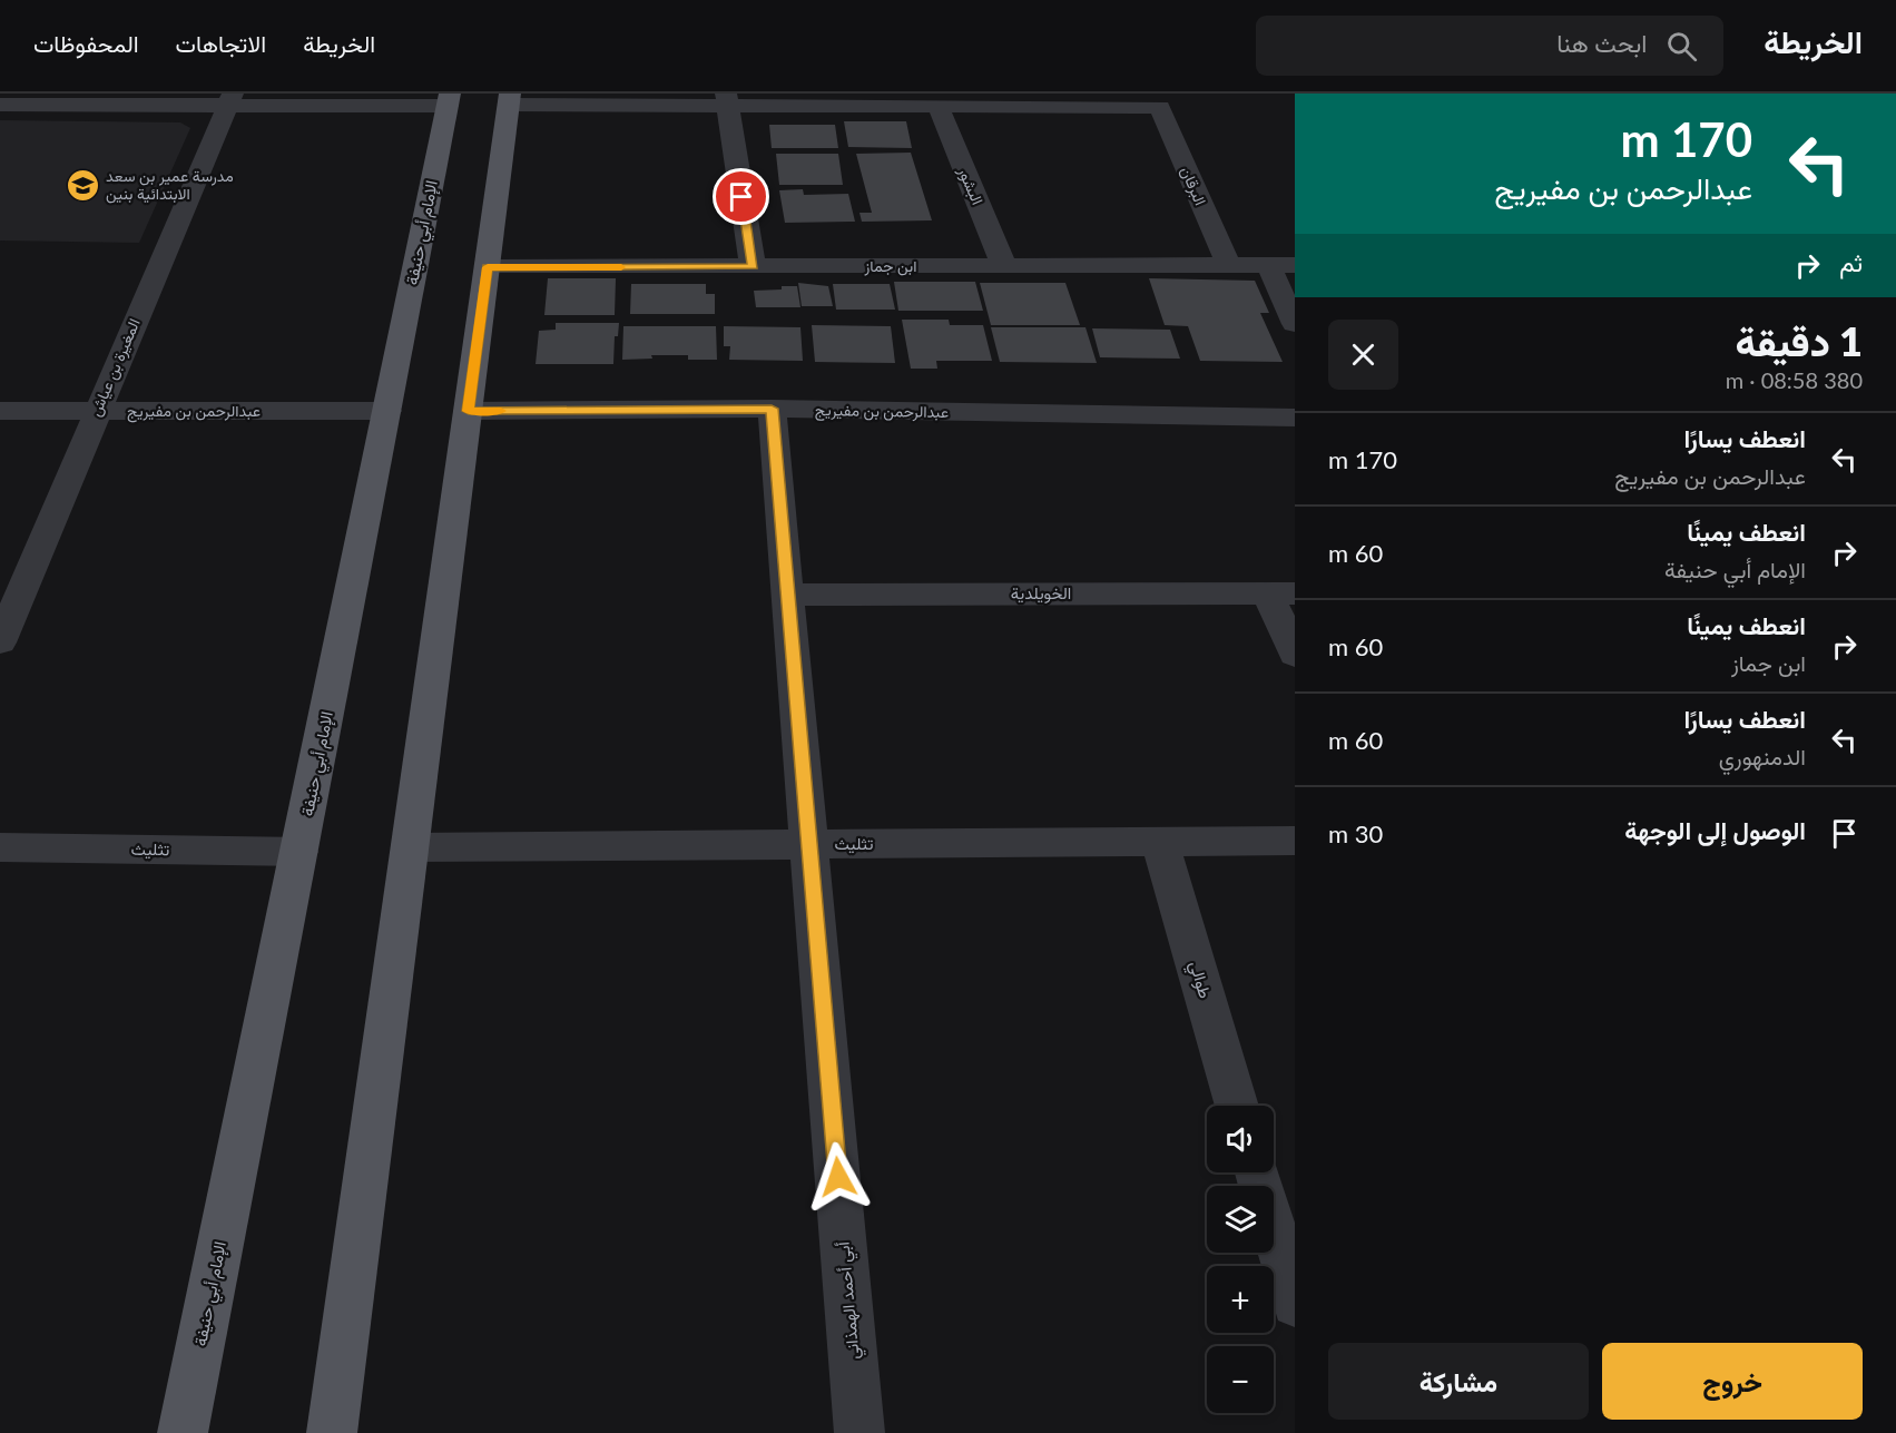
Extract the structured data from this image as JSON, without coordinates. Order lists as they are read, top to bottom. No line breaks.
{"streets":{"main road":["الإمام أبي حنيفة"],"street":["البشور","البرقان","ابن جماز","المغيرة بن عياش","عبدالرحمن بن مفيريج","الخويلدية","تثليث","طوالي","أبي أحمد الهمذاني"]},"crossings":[["البشور","البرقان"],["البشور","ابن جماز"],["البرقان","ابن جماز"],["الإمام أبي حنيفة","عبدالرحمن بن مفيريج"],["الإمام أبي حنيفة","تثليث"],["المغيرة بن عياش","عبدالرحمن بن مفيريج"],["عبدالرحمن بن مفيريج","أبي أحمد الهمذاني"],["الخويلدية","أبي أحمد الهمذاني"],["تثليث","طوالي"],["تثليث","أبي أحمد الهمذاني"]],"places":{"school or university":["مدرسة عمير بن سعد الابتدائية بنين"]},"page":{"header":"الخريطة","search":"ابحث هنا","nav":["الخريطة","الاتجاهات","المحفوظات"],"turn":["170 m","عبدالرحمن بن مفيريج"],"then":"ثم","heading":["1 دقيقة","380 m · 08:58"],"list":[{"name":"انعطف يسارًا","note":"عبدالرحمن بن مفيريج","value":"170 m"},{"name":"انعطف يمينًا","note":"الإمام أبي حنيفة","value":"60 m"},{"name":"انعطف يمينًا","note":"ابن جماز","value":"60 m"},{"name":"انعطف يسارًا","note":"الدمنهوري","value":"60 m"},{"name":"الوصول إلى الوجهة","value":"30 m"}],"map_buttons":["+","−"],"buttons":["خروج","مشاركة"]}}
